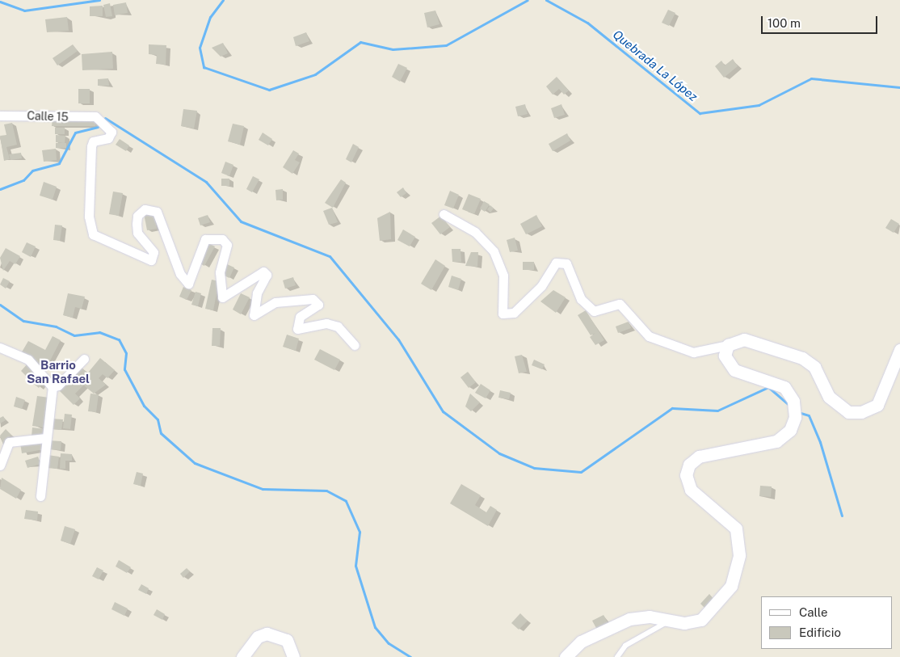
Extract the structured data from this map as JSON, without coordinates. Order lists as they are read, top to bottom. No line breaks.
{"streets":{"street":["Calle 15"]},"districts":["Barrio San Rafael"],"water":["Quebrada La López"],"legend":["Calle","Edificio"],"scale_bar":"100 m"}
